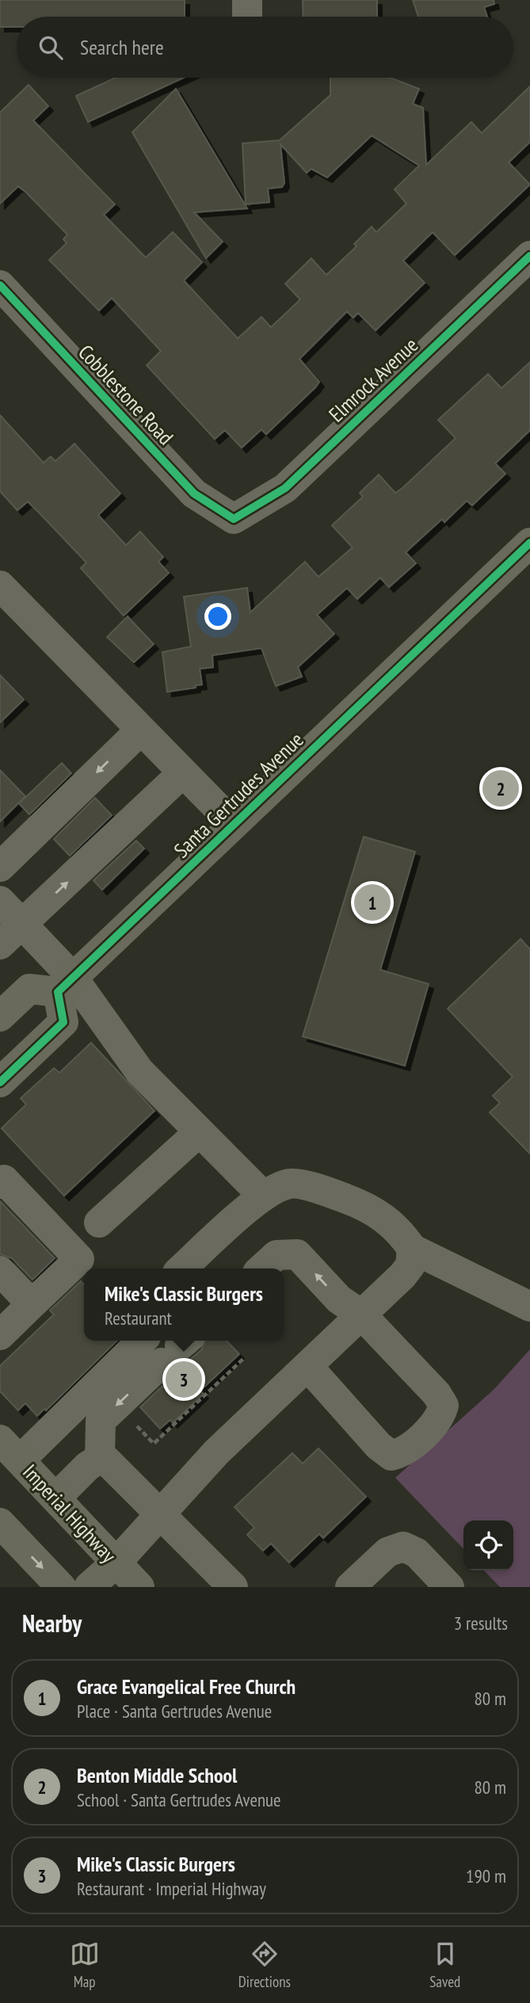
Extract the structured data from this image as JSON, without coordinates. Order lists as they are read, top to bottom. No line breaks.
{"streets":{"main road":["Santa Gertrudes Avenue","Imperial Highway"],"street":["Elmrock Avenue","Cobblestone Road"]},"crossings":[["Elmrock Avenue","Cobblestone Road"]],"page":{"search":"Search here","pins":["2","1","3"],"popup":["Mike's Classic Burgers","Restaurant"],"heading":["Nearby","3 results"],"list":[{"mark":"1","name":"Grace Evangelical Free Church","note":"Place · Santa Gertrudes Avenue","value":"80 m"},{"mark":"2","name":"Benton Middle School","note":"School · Santa Gertrudes Avenue","value":"80 m"},{"mark":"3","name":"Mike's Classic Burgers","note":"Restaurant · Imperial Highway","value":"190 m"}],"nav":["Map","Directions","Saved"]}}
